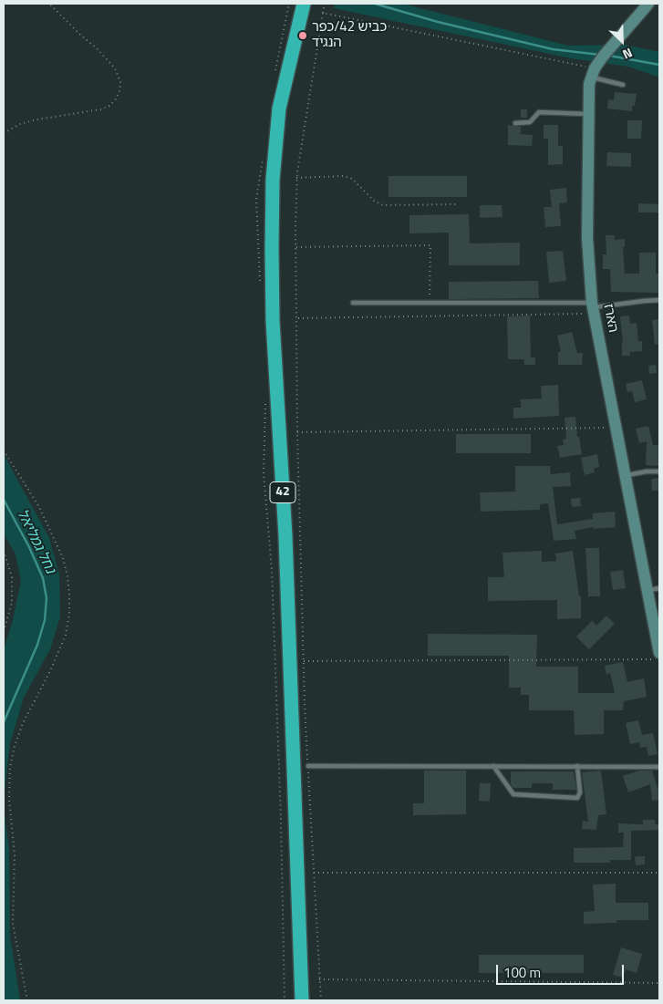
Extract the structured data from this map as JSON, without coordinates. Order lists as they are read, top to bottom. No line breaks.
{"streets":{"highway":["42"],"street":["הארז"]},"water":["נחל גמליאל"],"places":["כביש 42/כפר הנגיד"],"scale_bar":"100 m","north":"bottom right"}
